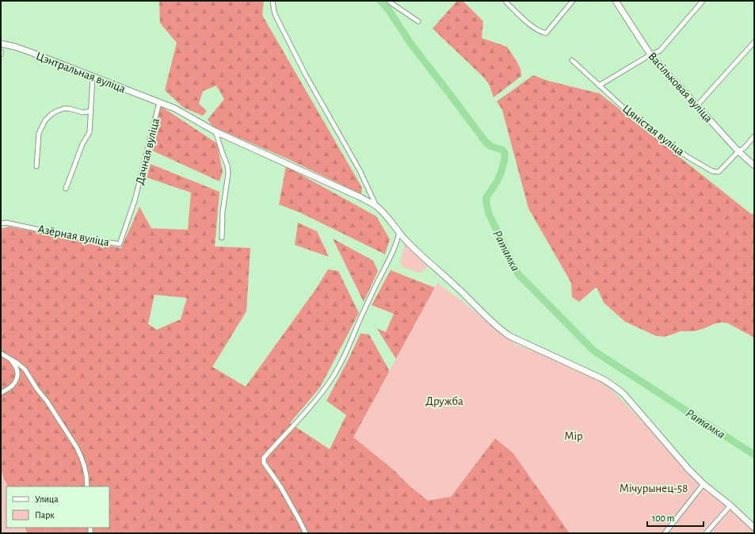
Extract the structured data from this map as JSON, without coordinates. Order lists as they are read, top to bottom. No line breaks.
{"streets":{"street":["Цэнтральная вуліца","Васільковая вуліца","Цяністая вуліца","Дачная вуліца","Азёрная вуліца"]},"crossings":[["Цэнтральная вуліца","Дачная вуліца"],["Васільковая вуліца","Цяністая вуліца"],["Дачная вуліца","Азёрная вуліца"]],"water":["Ратамка"],"parks":["Дружба","Мір","Мічурынец-58"],"legend":["Улица","Парк"],"scale_bar":"100 m"}
